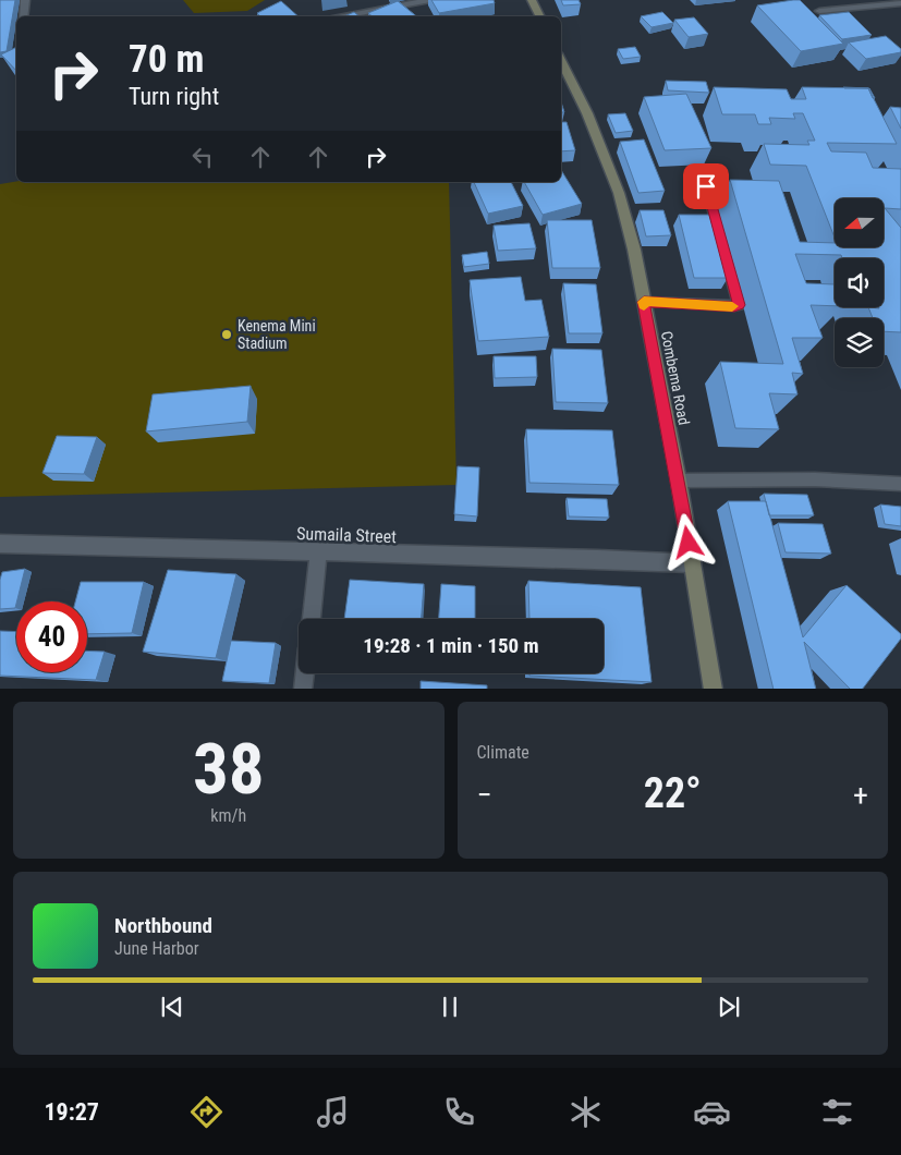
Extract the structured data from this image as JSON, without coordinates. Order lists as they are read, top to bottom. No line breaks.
{"streets":{"street":["Combema Road","Sumaila Street"]},"crossings":[["Combema Road","Sumaila Street"]],"places":["Kenema Mini Stadium"],"north":"left","page":{"turn":["70 m","Turn right"],"limit":"40","trip":"19:28 · 1 min · 150 m","tile":[["38","km/h"],"Climate"],"heat":["−","22°","+"],"song":["Northbound","June Harbor"],"tabs":"19:27"}}
